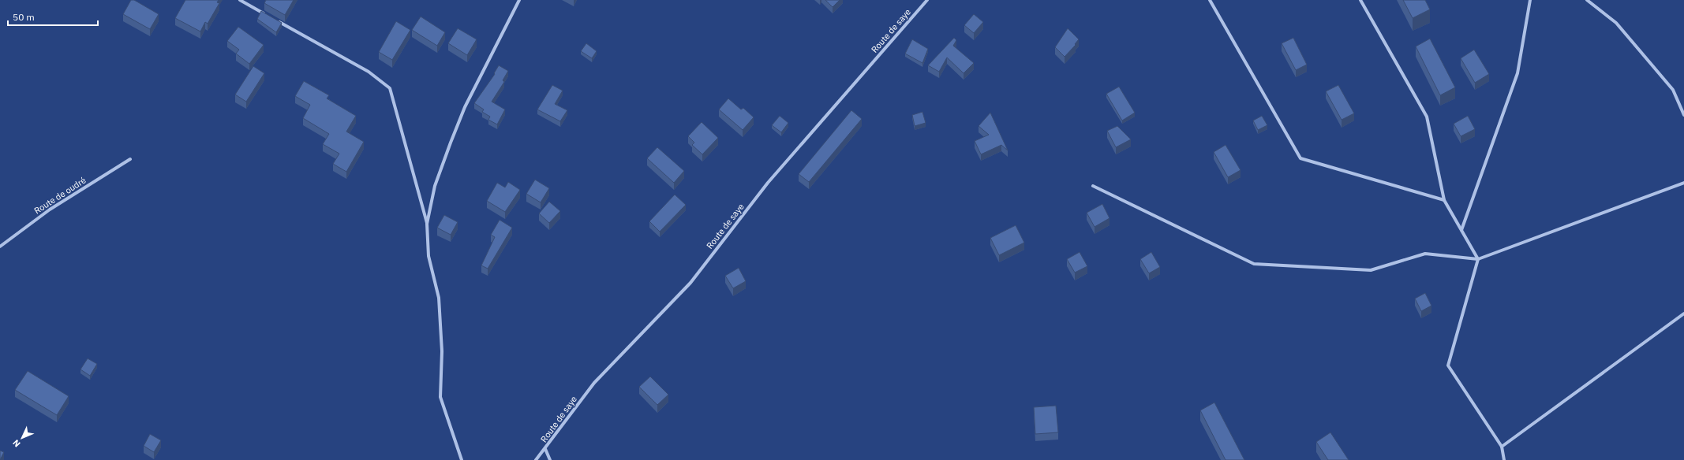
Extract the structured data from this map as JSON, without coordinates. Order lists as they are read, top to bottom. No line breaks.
{"streets":{"street":["Route de saye","Route de oudré"]},"scale_bar":"50 m","north":"bottom left"}
